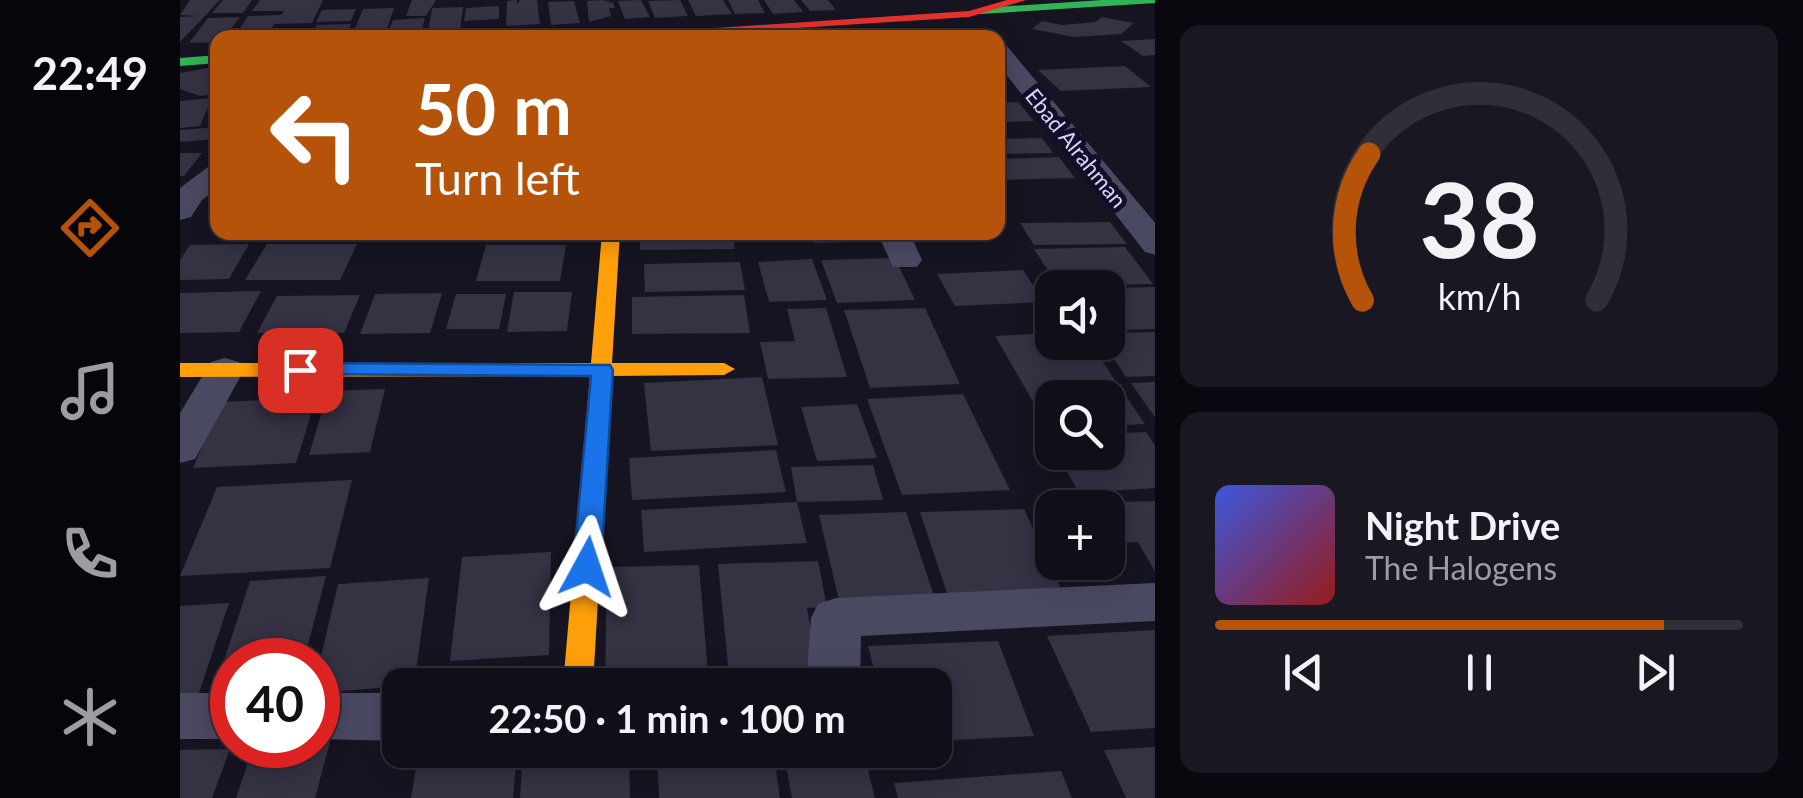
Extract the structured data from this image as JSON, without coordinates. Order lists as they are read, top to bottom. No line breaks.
{"streets":{"street":["Ebad Alrahman"]},"page":{"tabs":"22:49","turn":["50 m","Turn left"],"map_buttons":"+","song":["Night Drive","The Halogens"],"limit":"40","trip":"22:50 · 1 min · 100 m","gauge":["38","km/h"]}}
